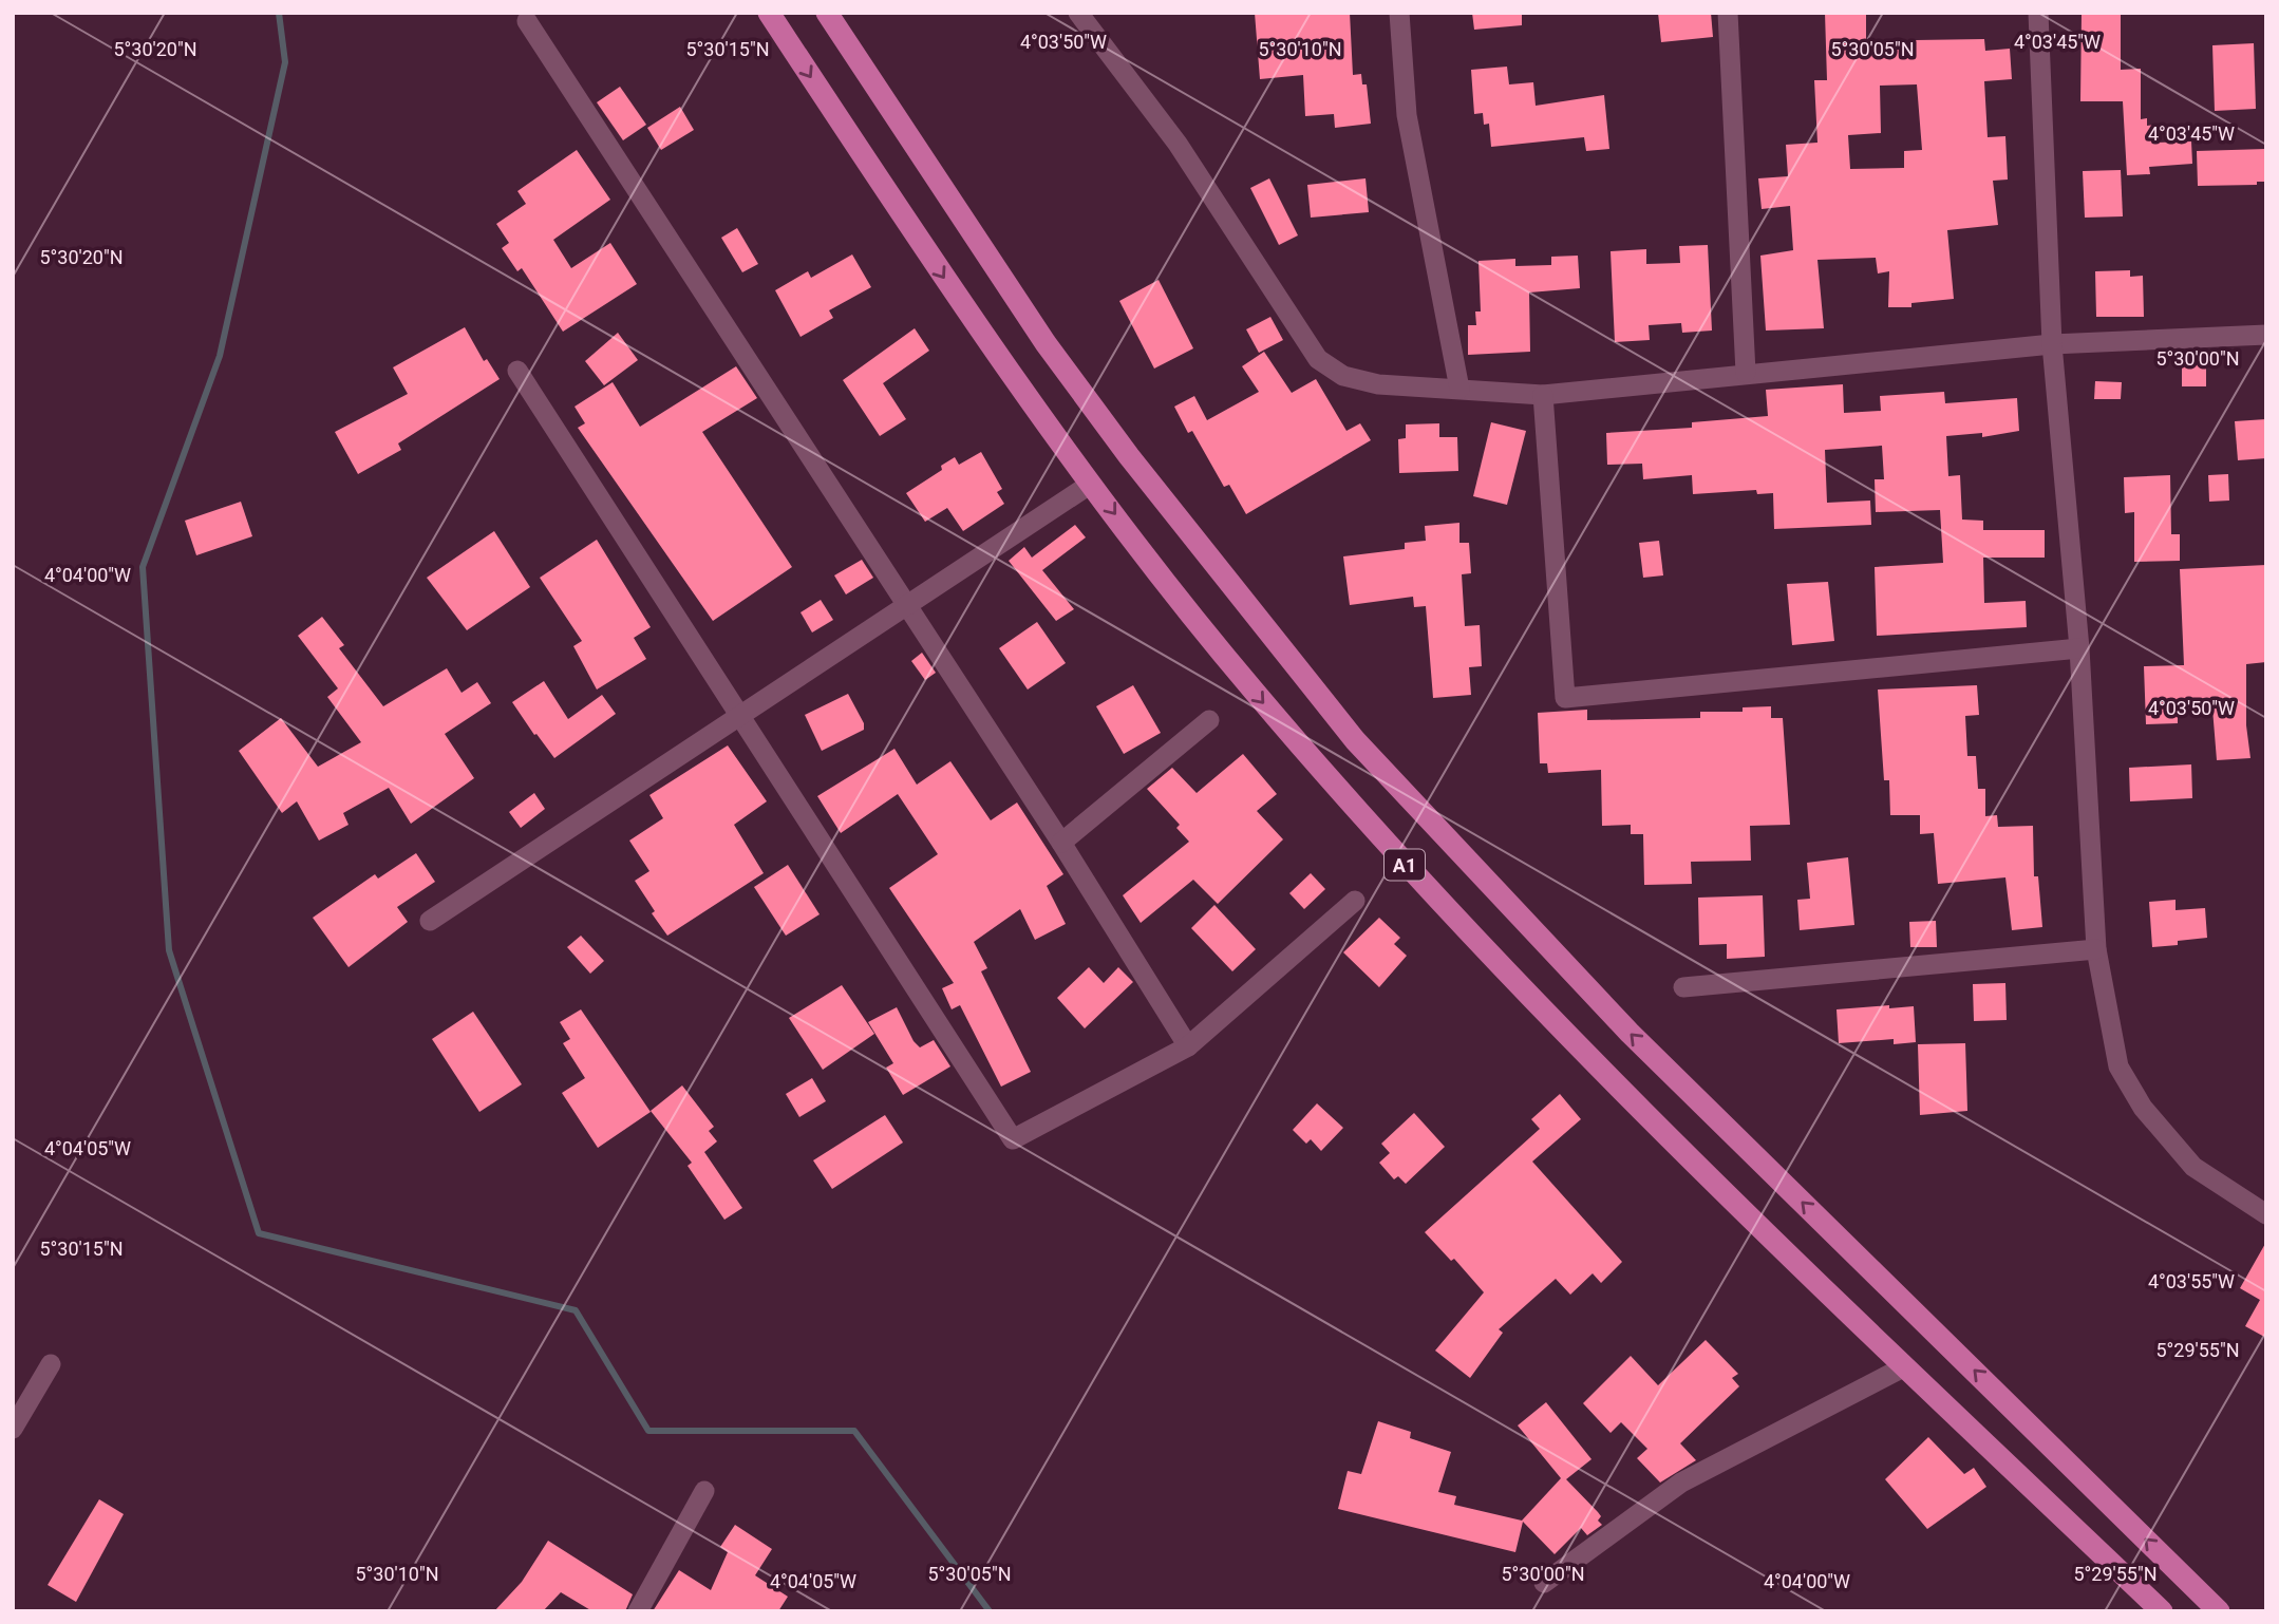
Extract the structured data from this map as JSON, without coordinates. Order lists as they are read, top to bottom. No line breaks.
{"streets":{"main road":["A1"]},"coordinates":["4°03'50\"W","4°03'45\"W","5°30'20\"N","5°30'15\"N","5°30'10\"N","5°30'05\"N","5°30'00\"N","4°04'00\"W","4°04'05\"W","4°03'55\"W","5°29'55\"N"]}
